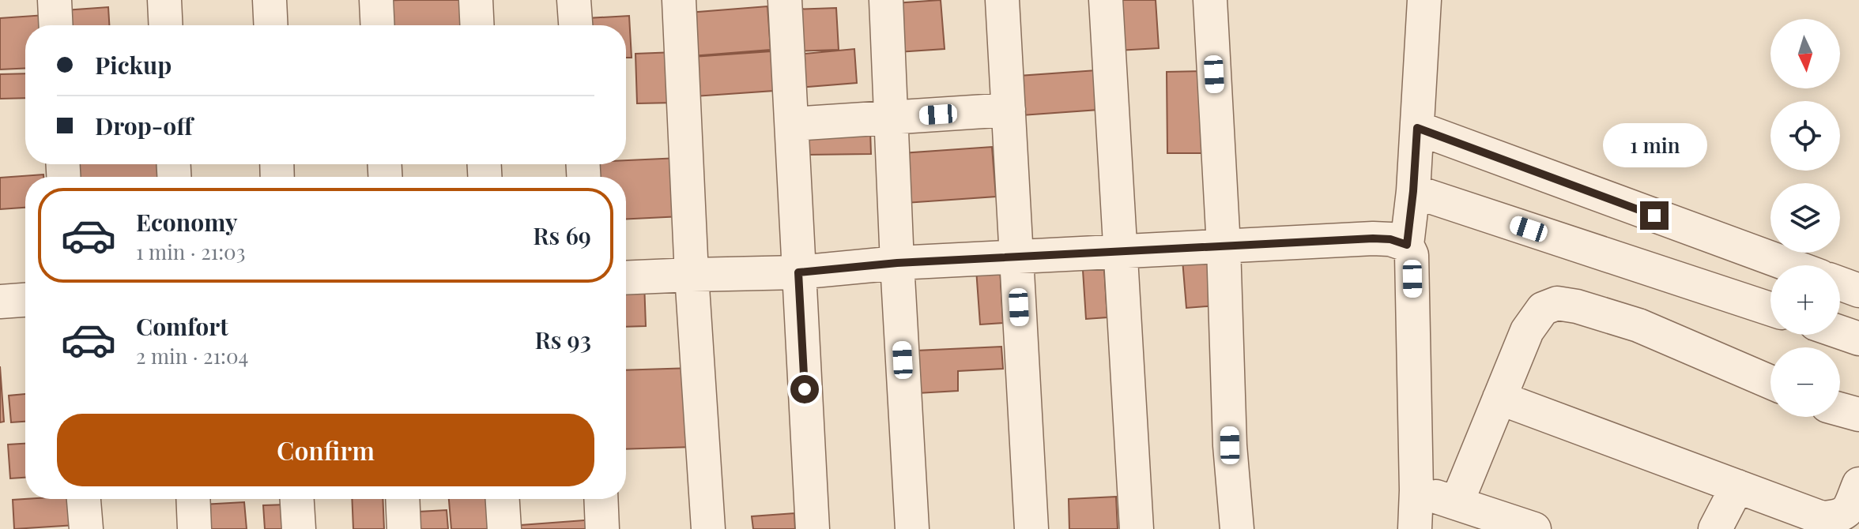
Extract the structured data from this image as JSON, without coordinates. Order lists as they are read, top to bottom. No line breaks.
{"north":"bottom","page":{"map_buttons":["+","−"],"banner":["Pickup","Drop-off"],"bubble":"1 min","list":[{"name":"Economy","note":"1 min · 21:03","value":"Rs 69"},{"name":"Comfort","note":"2 min · 21:04","value":"Rs 93"}],"buttons":"Confirm"}}
